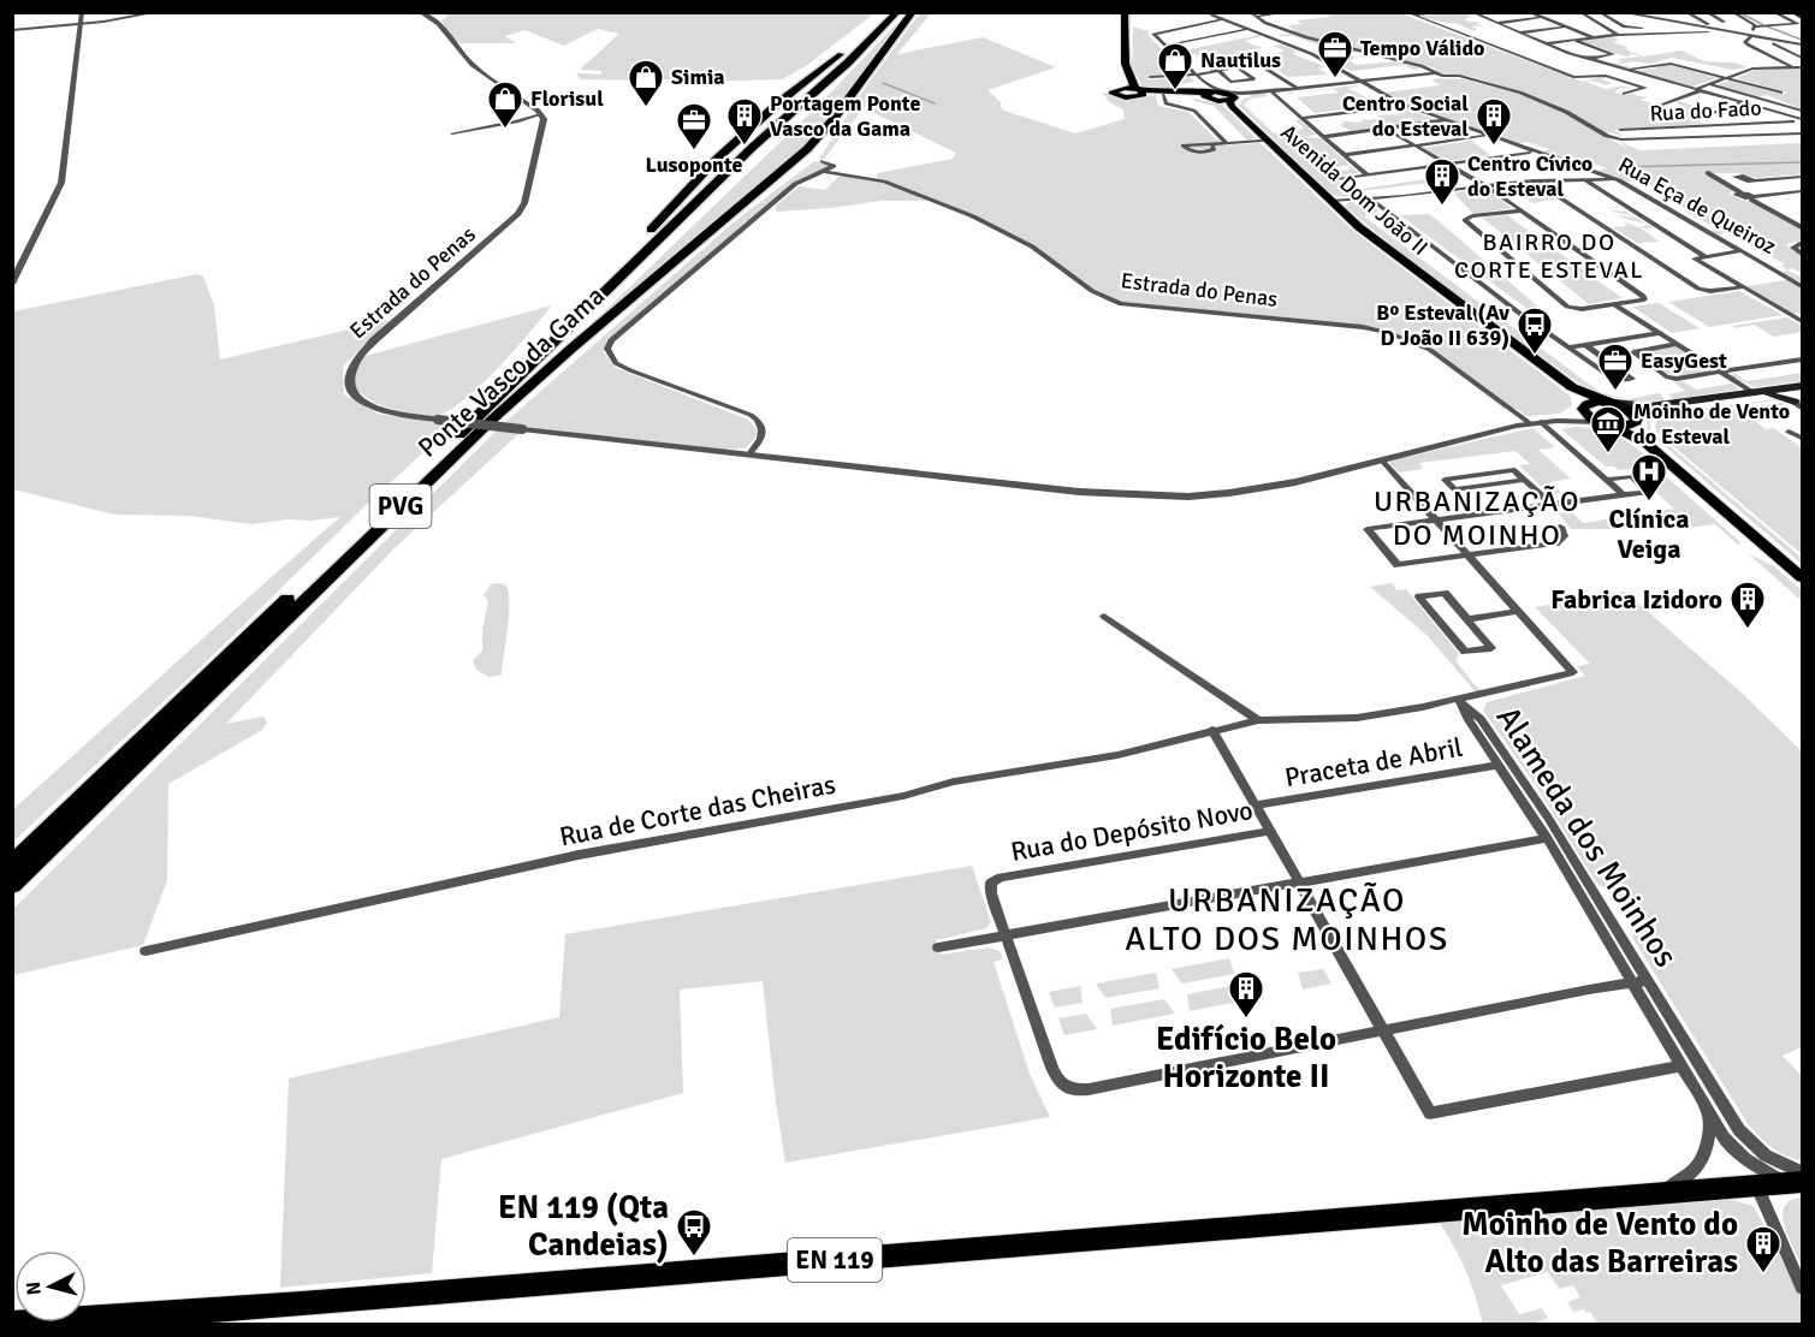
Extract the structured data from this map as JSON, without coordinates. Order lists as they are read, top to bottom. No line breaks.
{"streets":{"highway":["Ponte Vasco da Gama","PVG"],"main road":["Avenida Dom João II","EN 119"],"street":["Rua do Fado","Rua Eça de Queiroz","Estrada do Penas","Praceta de Abril","Rua de Corte das Cheiras","Rua do Depósito Novo","Alameda dos Moinhos"]},"crossings":[["Praceta de Abril","Alameda dos Moinhos"],["Rua de Corte das Cheiras","Alameda dos Moinhos"],["Alameda dos Moinhos","EN 119"]],"districts":["BAIRRO DO CORTE ESTEVAL","URBANIZAÇÃO DO MOINHO","URBANIZAÇÃO ALTO DOS MOINHOS"],"places":{"office":["Tempo Válido","Lusoponte","EasyGest"],"shop":["Nautilus","Simia","Florisul"],"building":["Portagem Ponte Vasco da Gama","Centro Social do Esteval","Centro Cívico do Esteval","Fabrica Izidoro","Edifício Belo Horizonte II","Moinho de Vento do Alto das Barreiras"],"bus stop":["Bº Esteval (Av D João II 639)","EN 119 (Qta Candeias)"],"museum":["Moinho de Vento do Esteval"],"hospital":["Clínica Veiga"]},"north":"left"}
